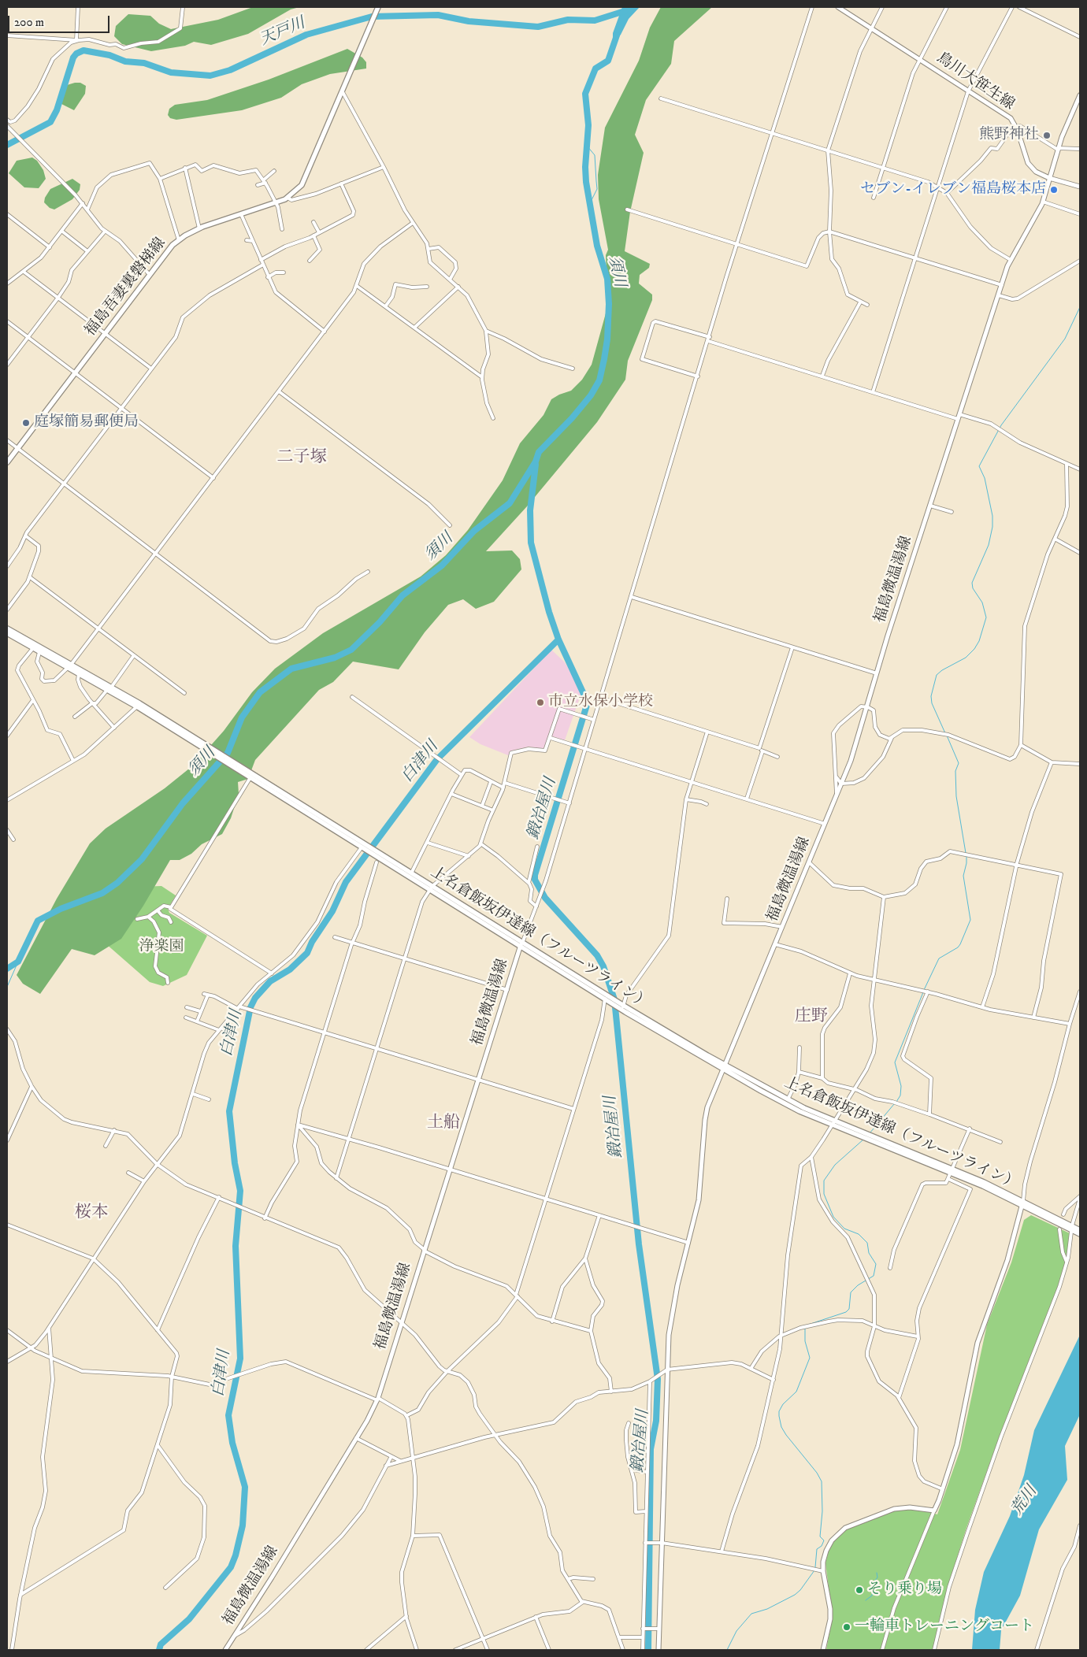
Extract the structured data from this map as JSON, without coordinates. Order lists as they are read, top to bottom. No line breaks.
{"streets":{"main road":["鳥川大笹生線","福島吾妻裏磐梯線","福島微温湯線","上名倉飯坂伊達線（フルーツライン）"]},"crossings":[["鳥川大笹生線","福島微温湯線"],["福島微温湯線","上名倉飯坂伊達線（フルーツライン）"]],"districts":["二子塚","庄野","土船","桜本"],"water":["天戸川","須川","白津川","鍛冶屋川","荒川"],"parks":["浄楽園"],"places":["熊野神社","セブン-イレブン福島桜本店","庭塚簡易郵便局","市立水保小学校","そり乗り場","一輪車トレーニングコート"],"scale_bar":"200 m"}
